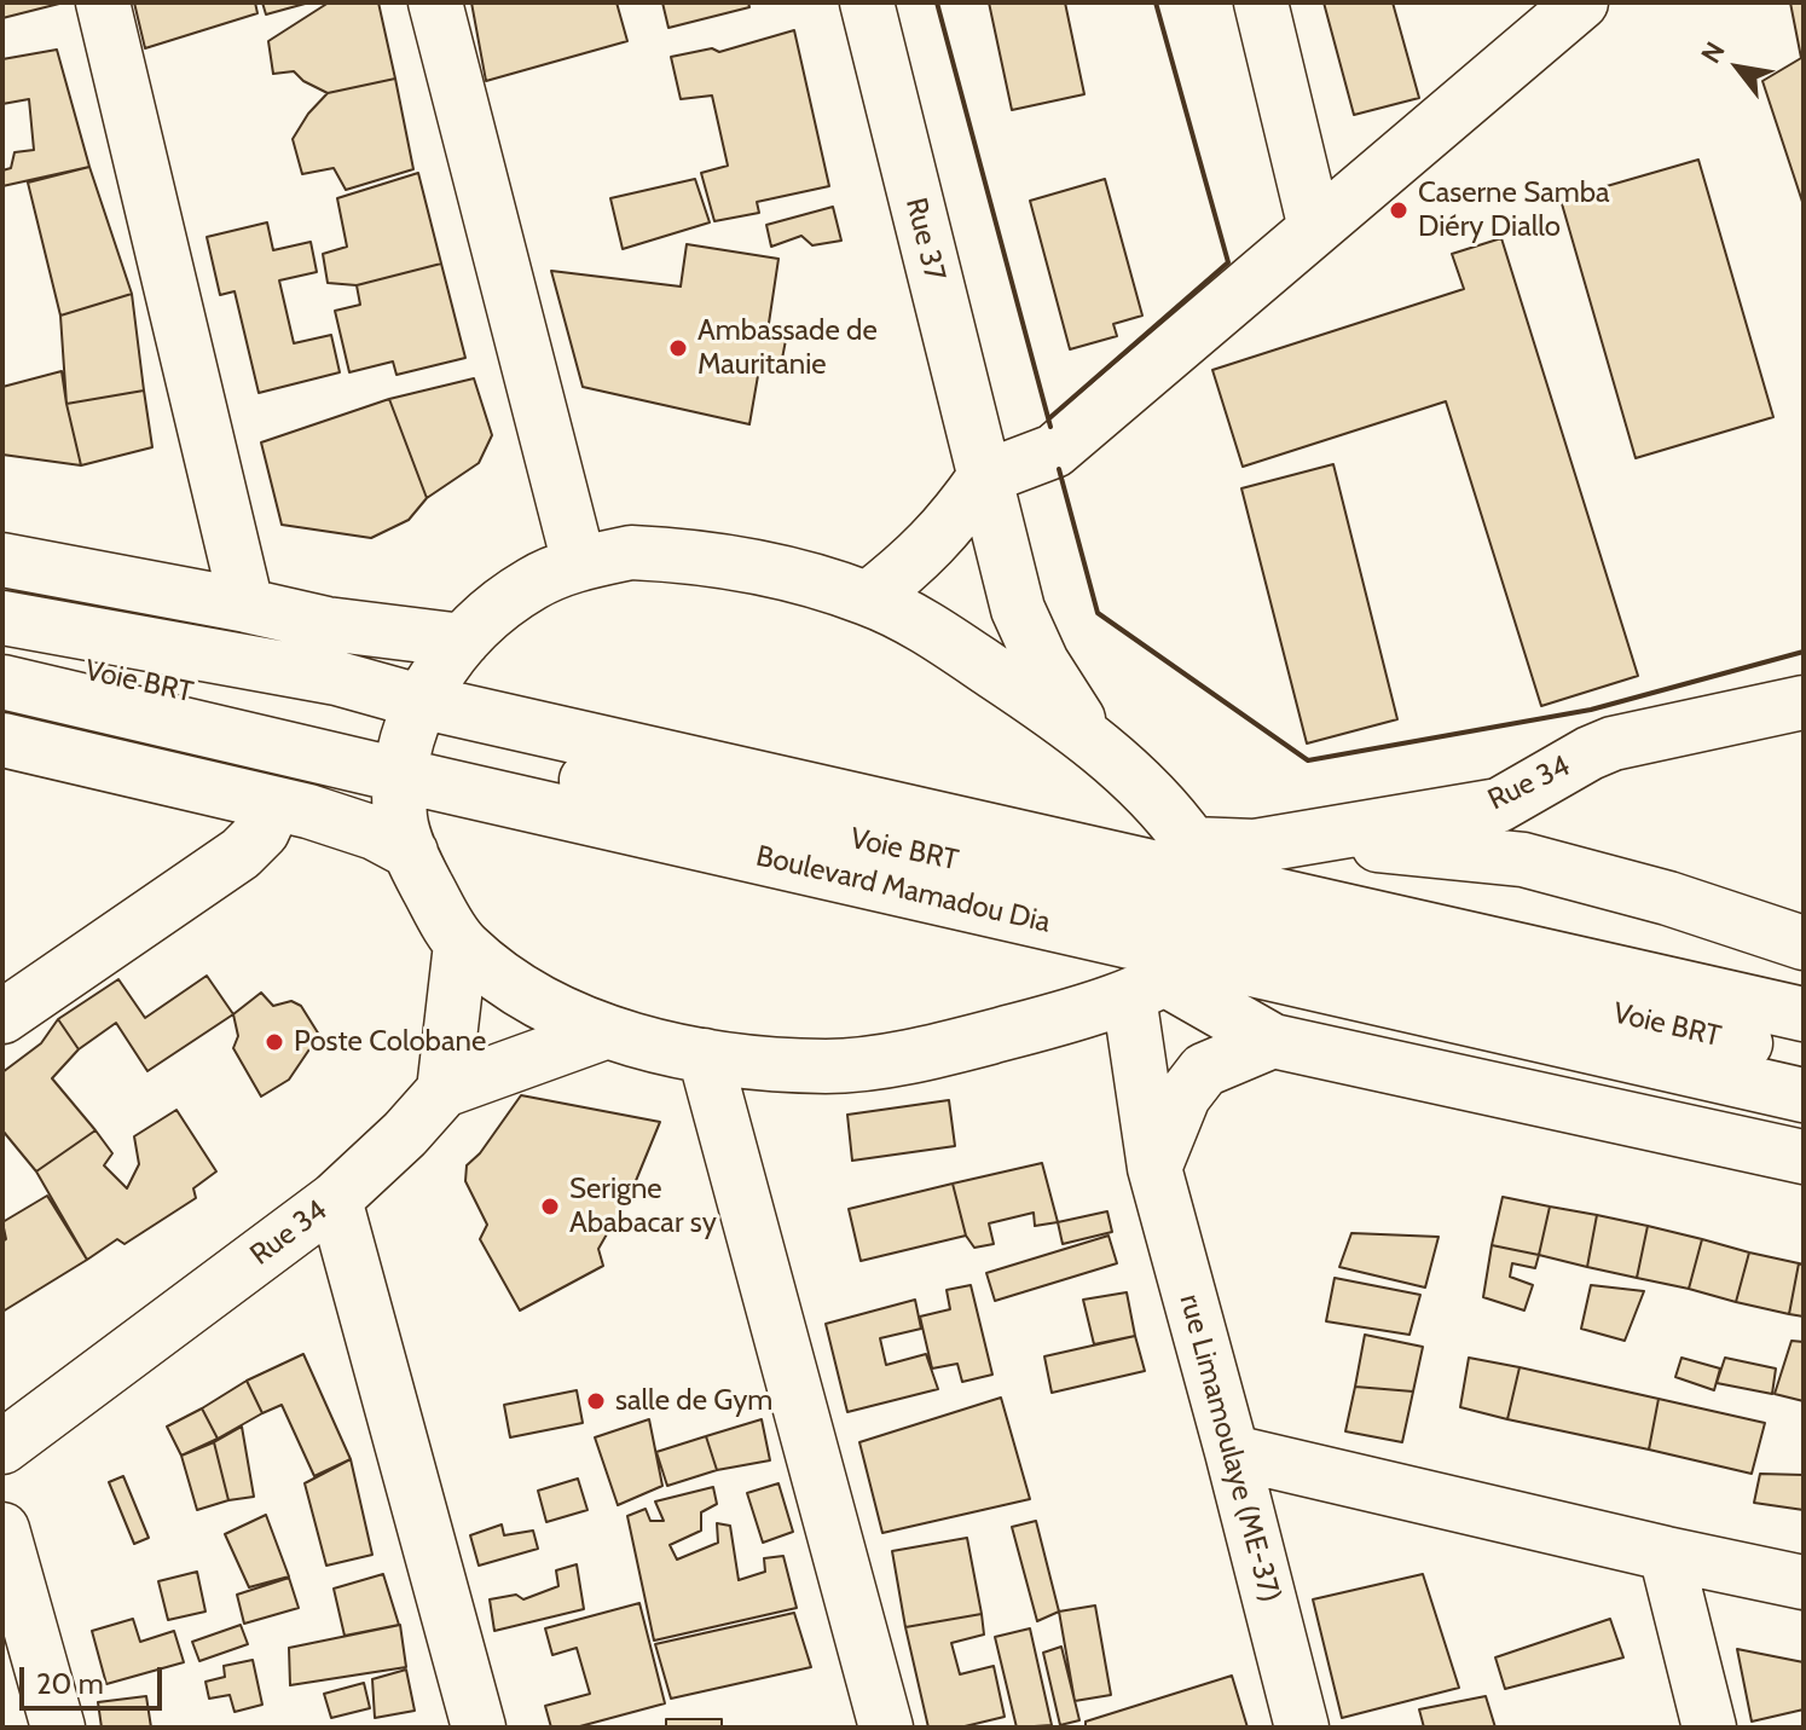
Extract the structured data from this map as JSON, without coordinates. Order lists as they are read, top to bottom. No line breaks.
{"streets":{"street":["Rue 37","Voie BRT","Rue 34","Boulevard Mamadou Dia","rue Limamoulaye (ME-37)"]},"crossings":[["Voie BRT","Rue 34"],["Voie BRT","Boulevard Mamadou Dia"],["Voie BRT","rue Limamoulaye (ME-37)"],["Rue 34","Boulevard Mamadou Dia"],["Rue 34","rue Limamoulaye (ME-37)"],["Boulevard Mamadou Dia","rue Limamoulaye (ME-37)"]],"places":["Caserne Samba Diéry Diallo","Ambassade de Mauritanie","Poste Colobane","Serigne Ababacar sy","salle de Gym"],"scale_bar":"20 m","north":"top left"}
